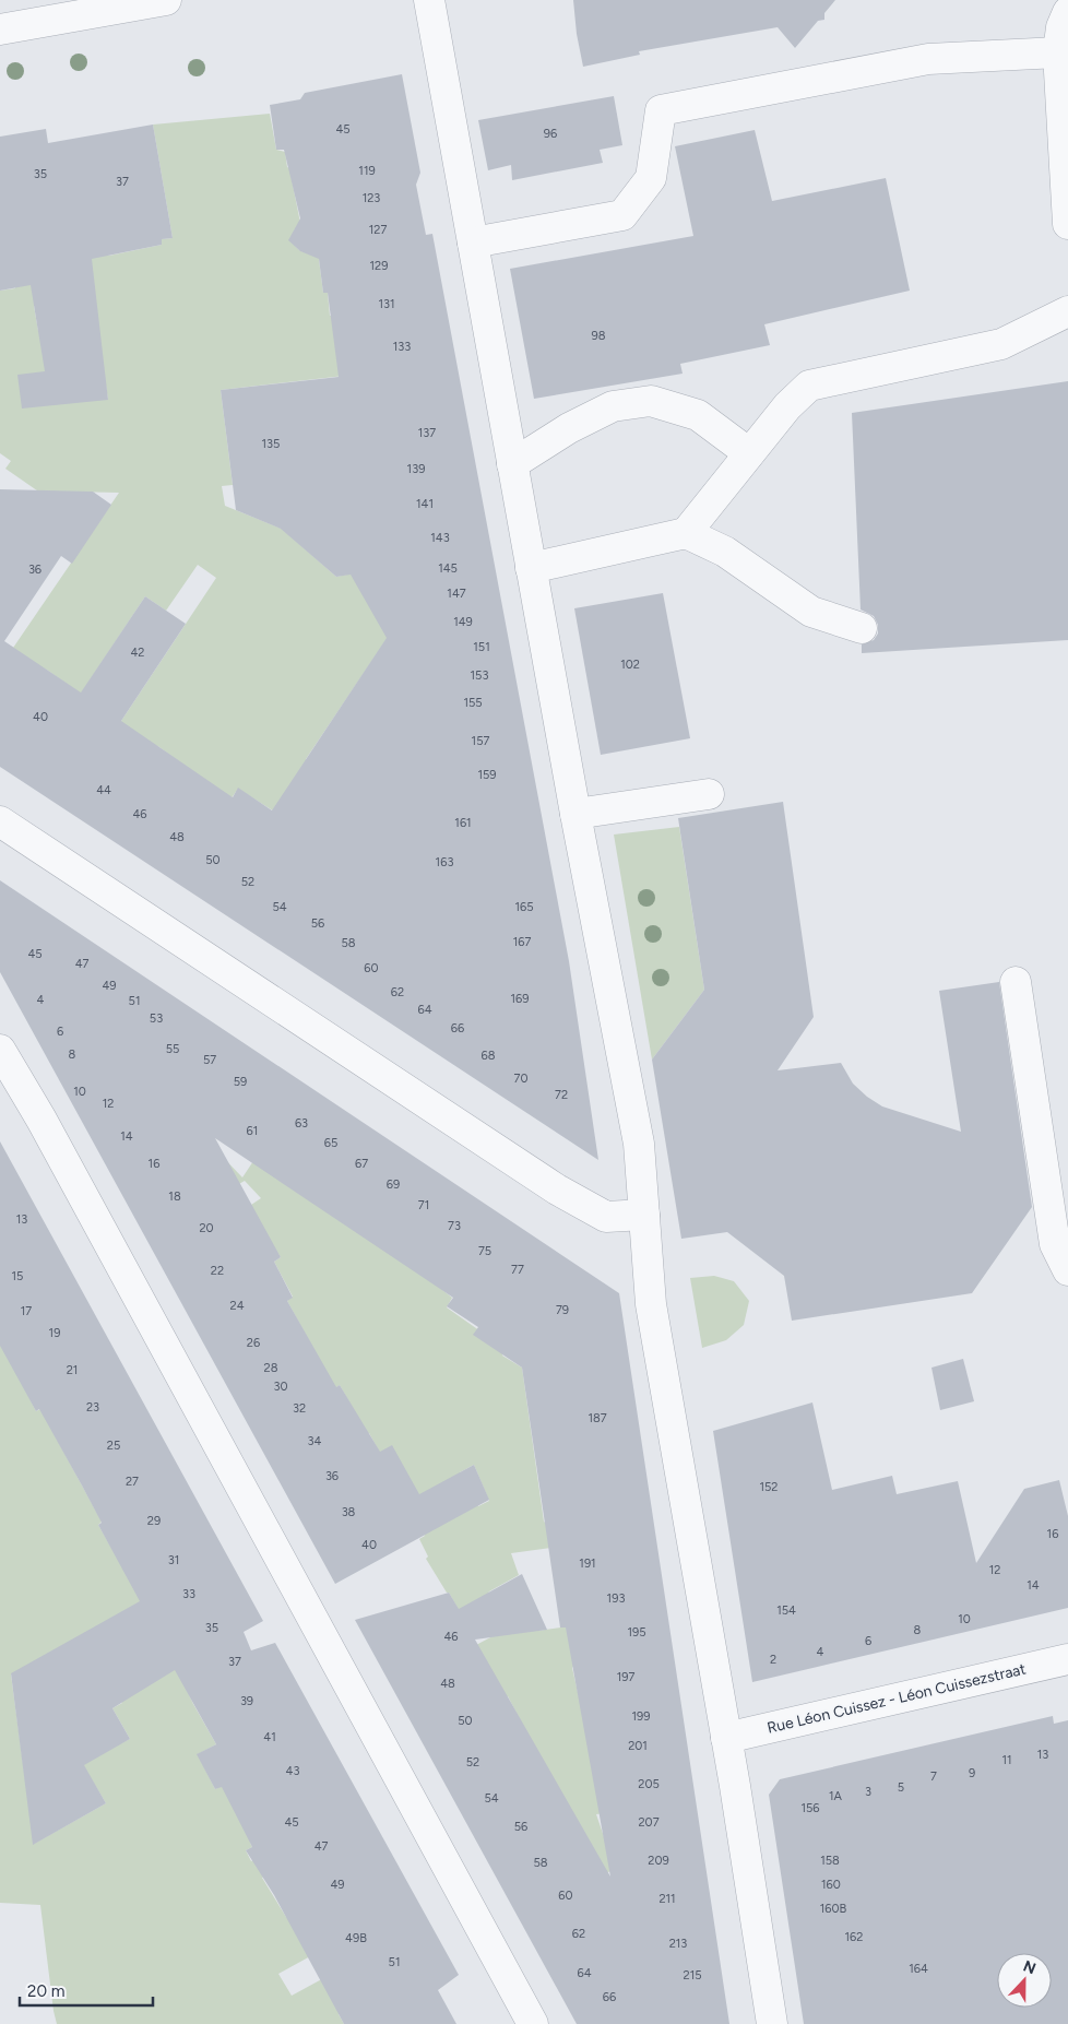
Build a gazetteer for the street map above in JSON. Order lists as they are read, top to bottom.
{
  "streets": {
    "street": ["Rue Léon Cuissez - Léon Cuissezstraat"]
  },
  "house_numbers": [
    "45",
    "96",
    "119",
    "35",
    "37",
    "123",
    "127",
    "129",
    "131",
    "98",
    "133",
    "137",
    "135",
    "139",
    "141",
    "143",
    "145",
    "36",
    "147",
    "149",
    "151",
    "42",
    "102",
    "153",
    "155",
    "40",
    "157",
    "159",
    "44",
    "46",
    "161",
    "48",
    "50",
    "163",
    "52",
    "54",
    "165",
    "56",
    "167",
    "58",
    "45",
    "47",
    "60",
    "49",
    "62",
    "169",
    "4",
    "51",
    "64",
    "53",
    "66",
    "6",
    "55",
    "8",
    "68",
    "57",
    "70",
    "59",
    "10",
    "72",
    "12",
    "63",
    "61",
    "14",
    "65",
    "16",
    "67",
    "69",
    "18",
    "71",
    "13",
    "73",
    "20",
    "75",
    "77",
    "22",
    "15",
    "24",
    "79",
    "17",
    "19",
    "26",
    "28",
    "21",
    "30",
    "23",
    "32",
    "187",
    "34",
    "25",
    "36",
    "27",
    "152",
    "38",
    "29",
    "16",
    "40",
    "31",
    "191",
    "12",
    "14",
    "33",
    "193",
    "154",
    "10",
    "35",
    "8",
    "195",
    "46",
    "6",
    "4",
    "2",
    "37",
    "197",
    "48",
    "39",
    "199",
    "50",
    "41",
    "201",
    "13",
    "11",
    "52",
    "43",
    "9",
    "7",
    "205",
    "5",
    "3",
    "1A",
    "54",
    "156",
    "45",
    "207",
    "56",
    "47",
    "209",
    "158",
    "58",
    "49",
    "160",
    "60",
    "211",
    "160B",
    "62",
    "162",
    "49B",
    "213",
    "51",
    "164",
    "64",
    "215",
    "66"
  ],
  "scale_bar": "20 m",
  "north": "top"
}
